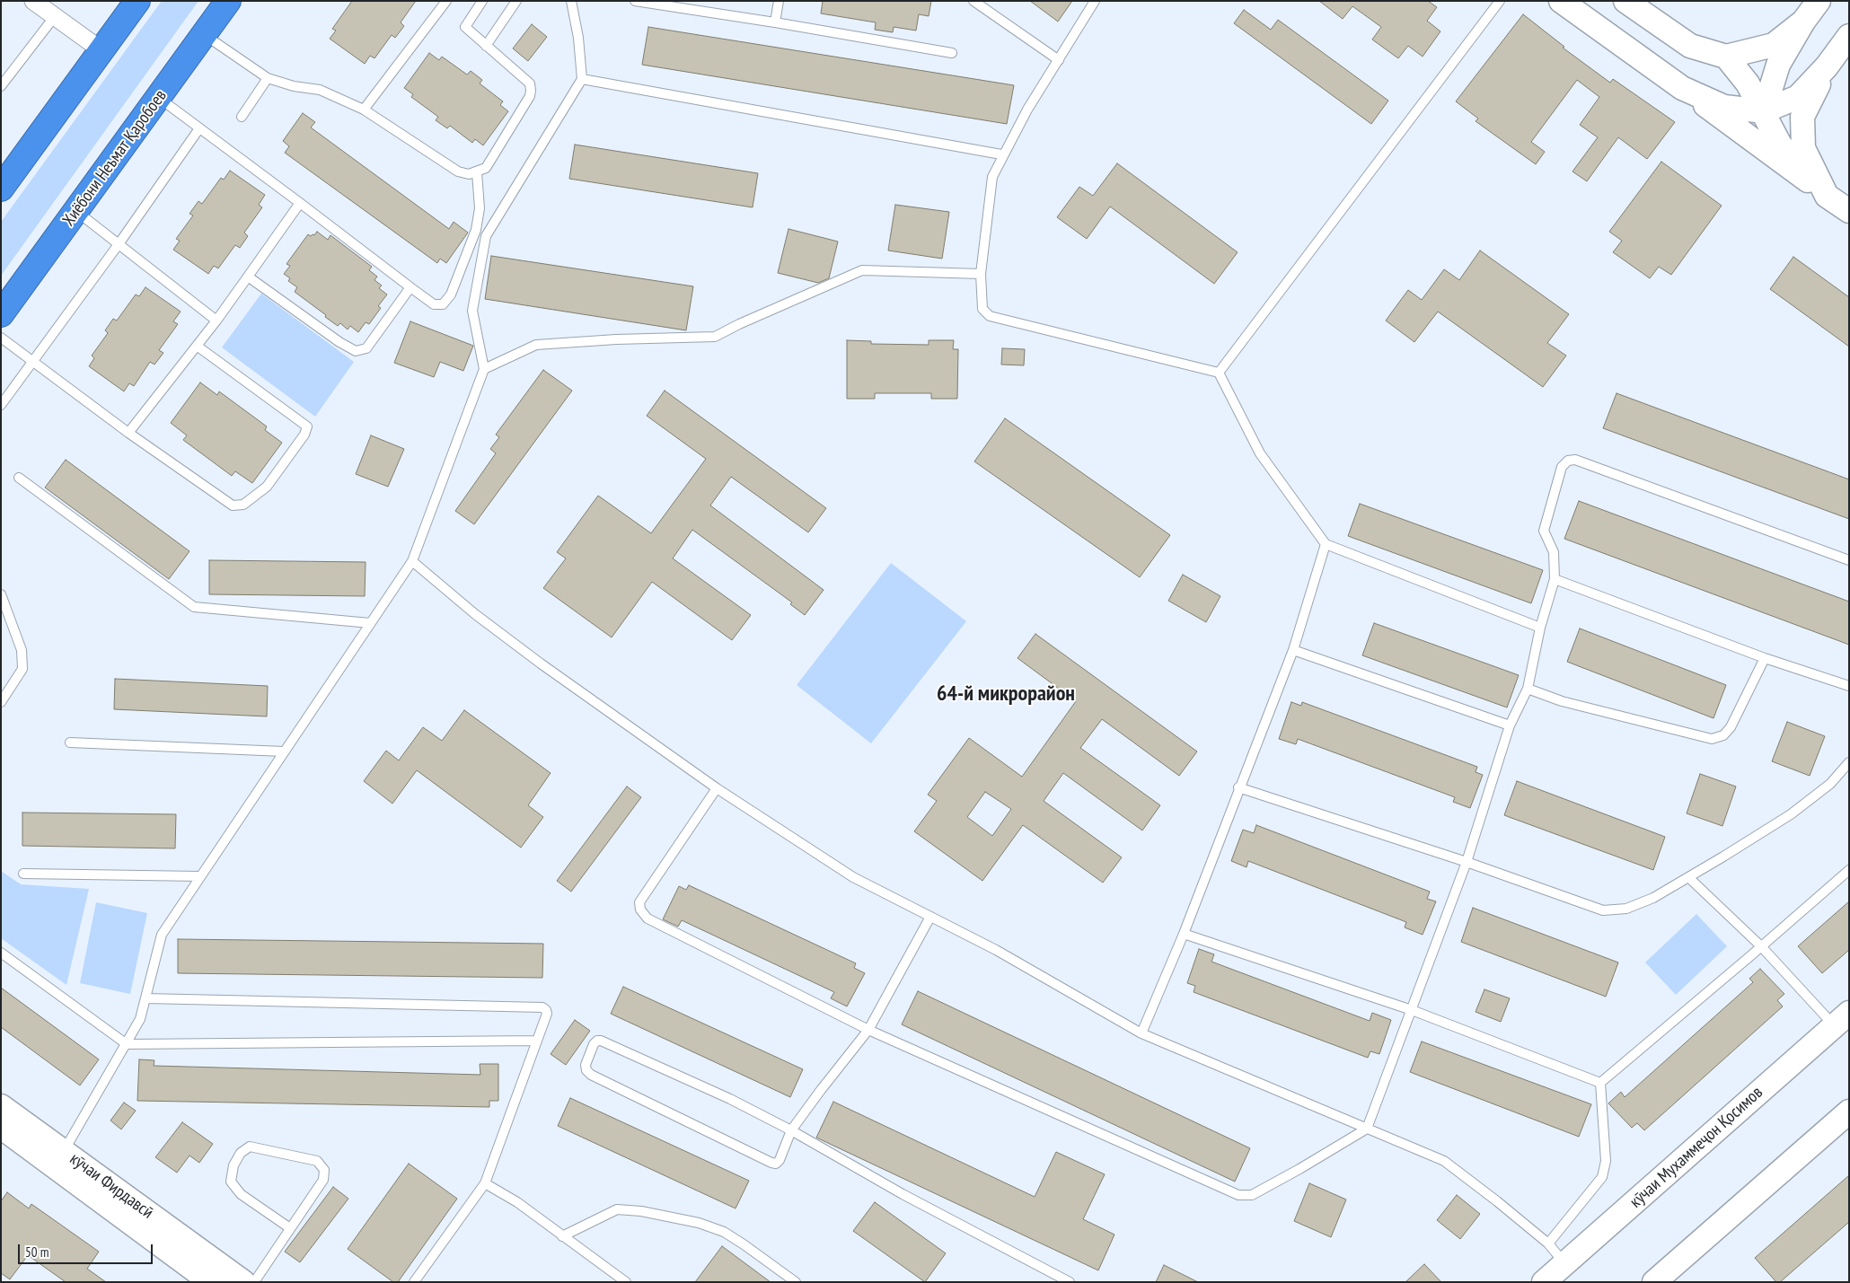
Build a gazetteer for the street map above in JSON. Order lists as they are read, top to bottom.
{
  "streets": {
    "highway": ["Хиёбони Неъмат Қаробоев"],
    "street": ["кӯчаи Мухаммеҷон Қосимов", "кӯчаи Фирдавсӣ"]
  },
  "districts": ["64-й микрорайон"],
  "scale_bar": "50 m"
}
